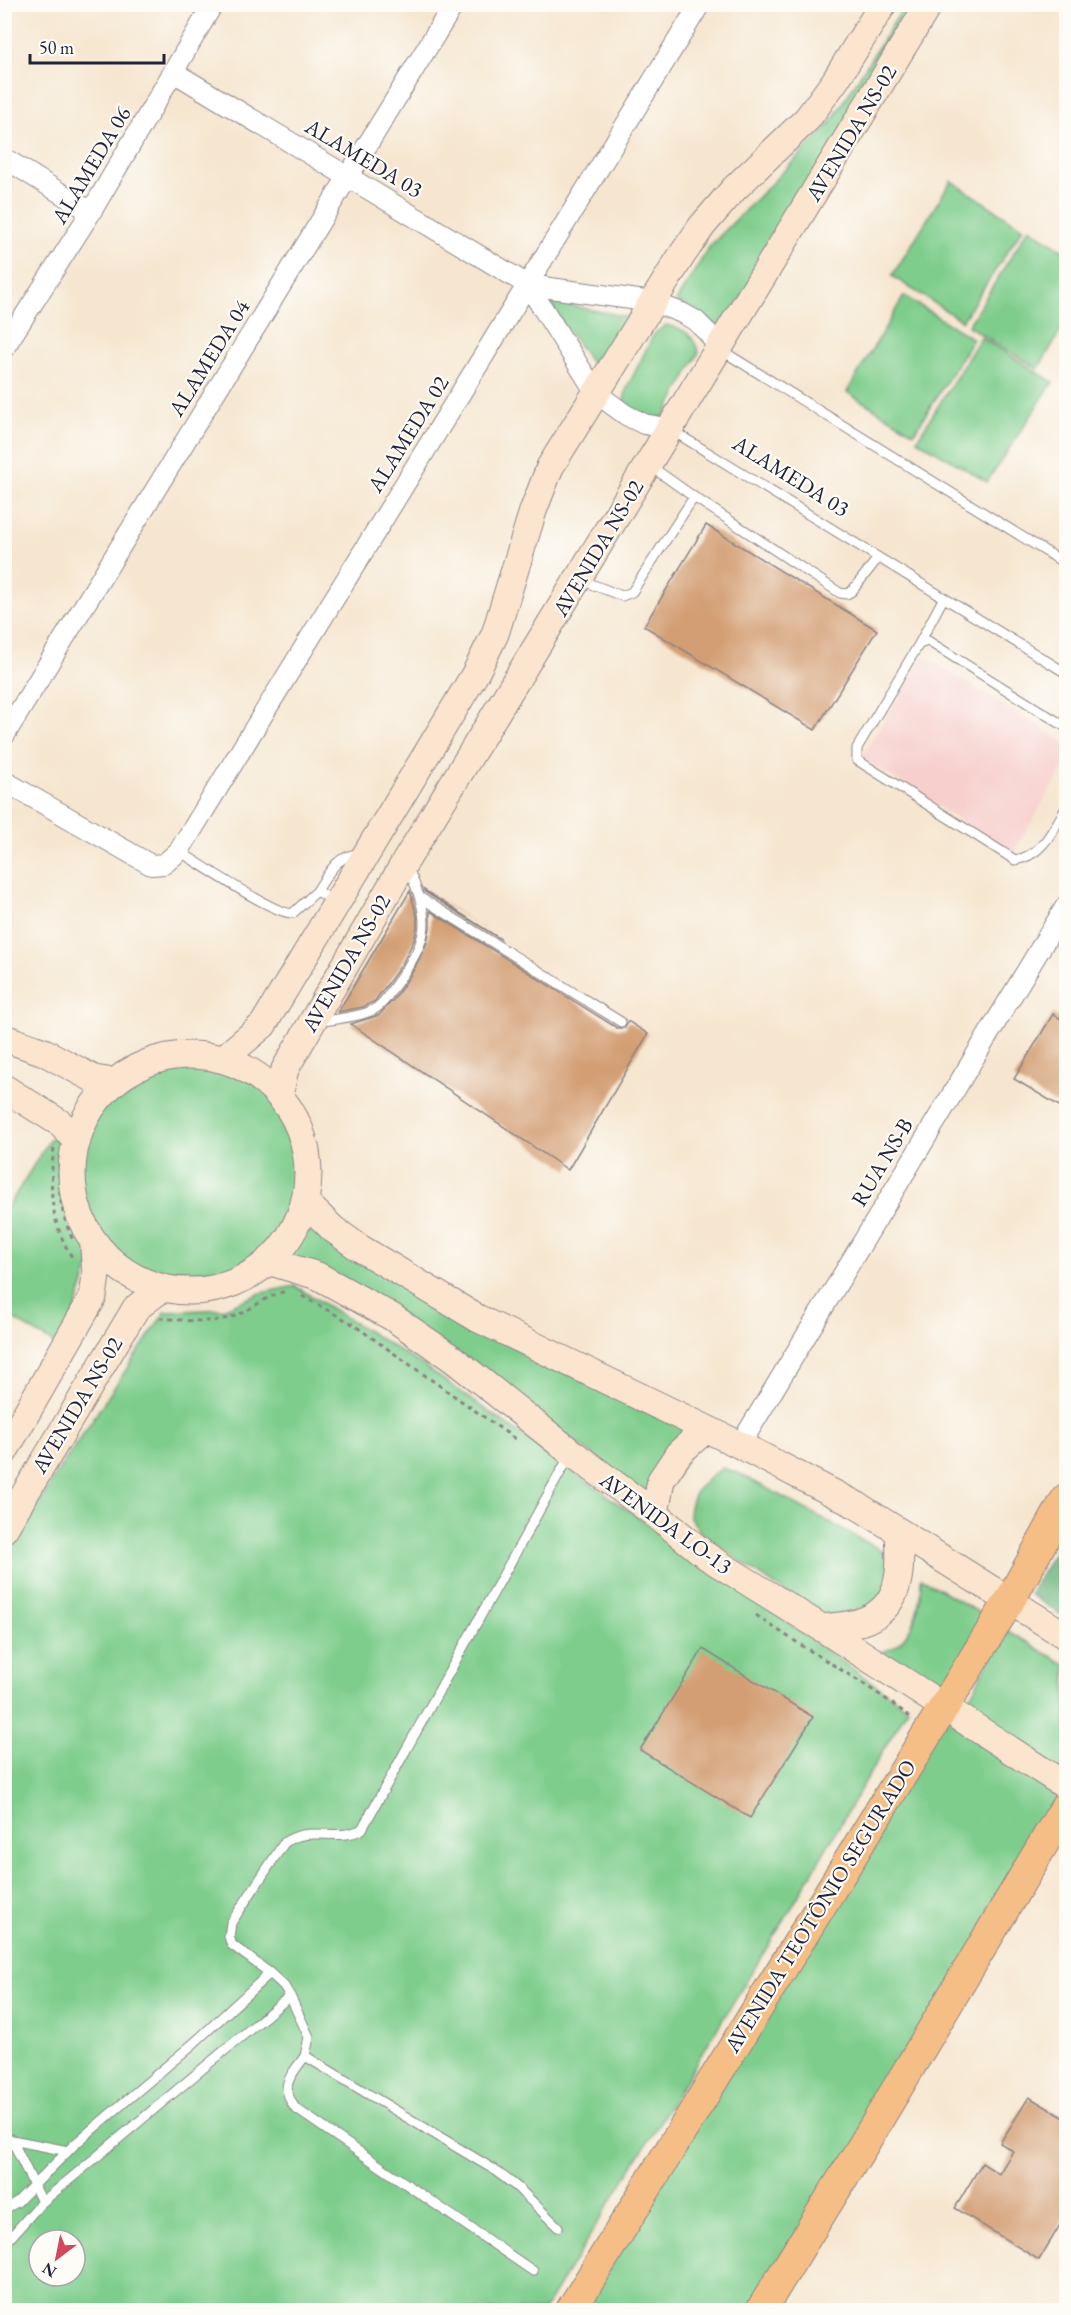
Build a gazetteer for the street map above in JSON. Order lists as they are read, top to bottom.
{
  "streets": {
    "main road": ["AVENIDA TEOTÔNIO SEGURADO"],
    "street": [
      "AVENIDA NS-02",
      "ALAMEDA 03",
      "ALAMEDA 06",
      "ALAMEDA 04",
      "ALAMEDA 02",
      "RUA NS-B",
      "AVENIDA LO-13"
    ]
  },
  "crossings": [
    ["AVENIDA NS-02", "ALAMEDA 03"],
    ["ALAMEDA 03", "ALAMEDA 06"],
    ["ALAMEDA 03", "ALAMEDA 04"],
    ["ALAMEDA 03", "ALAMEDA 02"],
    ["AVENIDA LO-13", "AVENIDA TEOTÔNIO SEGURADO"]
  ],
  "scale_bar": "50 m",
  "north": "bottom left"
}
